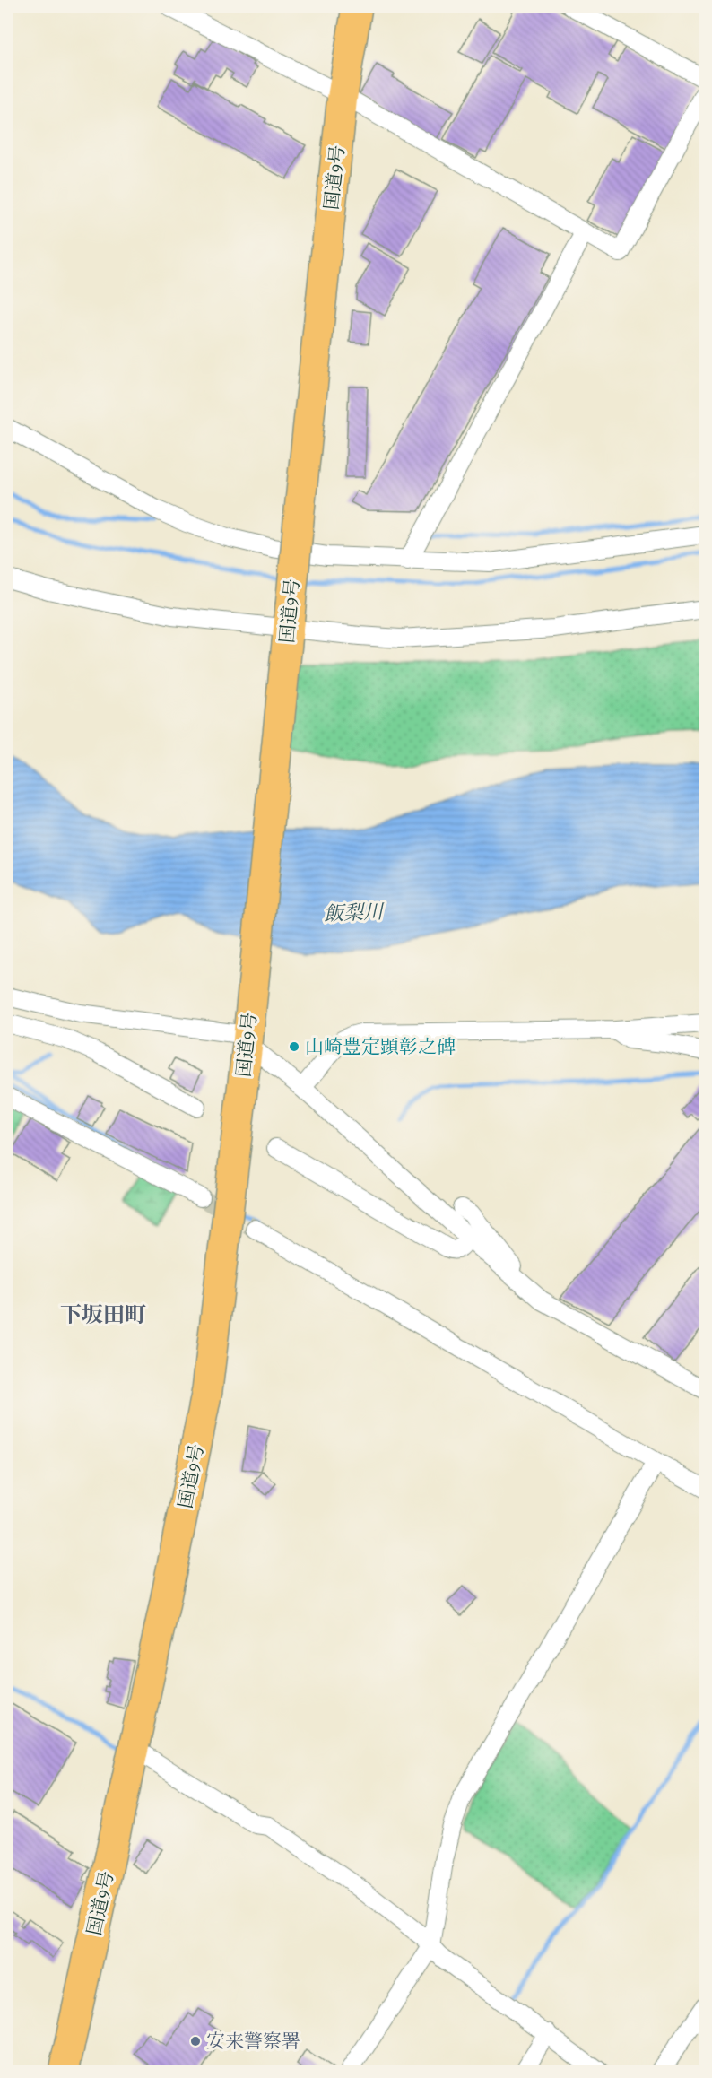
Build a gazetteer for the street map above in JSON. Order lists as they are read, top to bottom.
{
  "streets": {
    "highway": ["国道9号"]
  },
  "districts": ["下坂田町"],
  "water": ["飯梨川"],
  "places": ["山崎豊定顕彰之碑", "安来警察署"]
}
